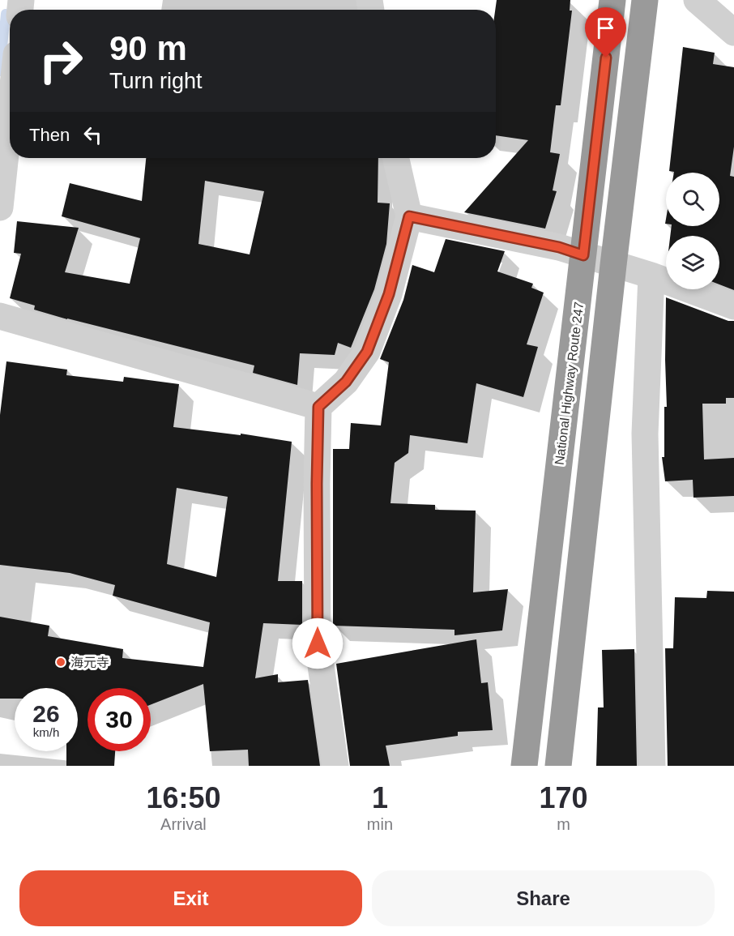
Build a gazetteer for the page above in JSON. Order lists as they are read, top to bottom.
{
  "streets": {
    "highway": ["National Highway Route 247"]
  },
  "places": ["海元寺"],
  "page": {
    "turn": ["90 m", "Turn right"],
    "then": "Then",
    "speed": "26 km/h",
    "limit": "30",
    "eta": [
      "16:50",
      "Arrival",
      "1",
      "min",
      "170",
      "m"
    ],
    "buttons": ["Exit", "Share"]
  }
}
